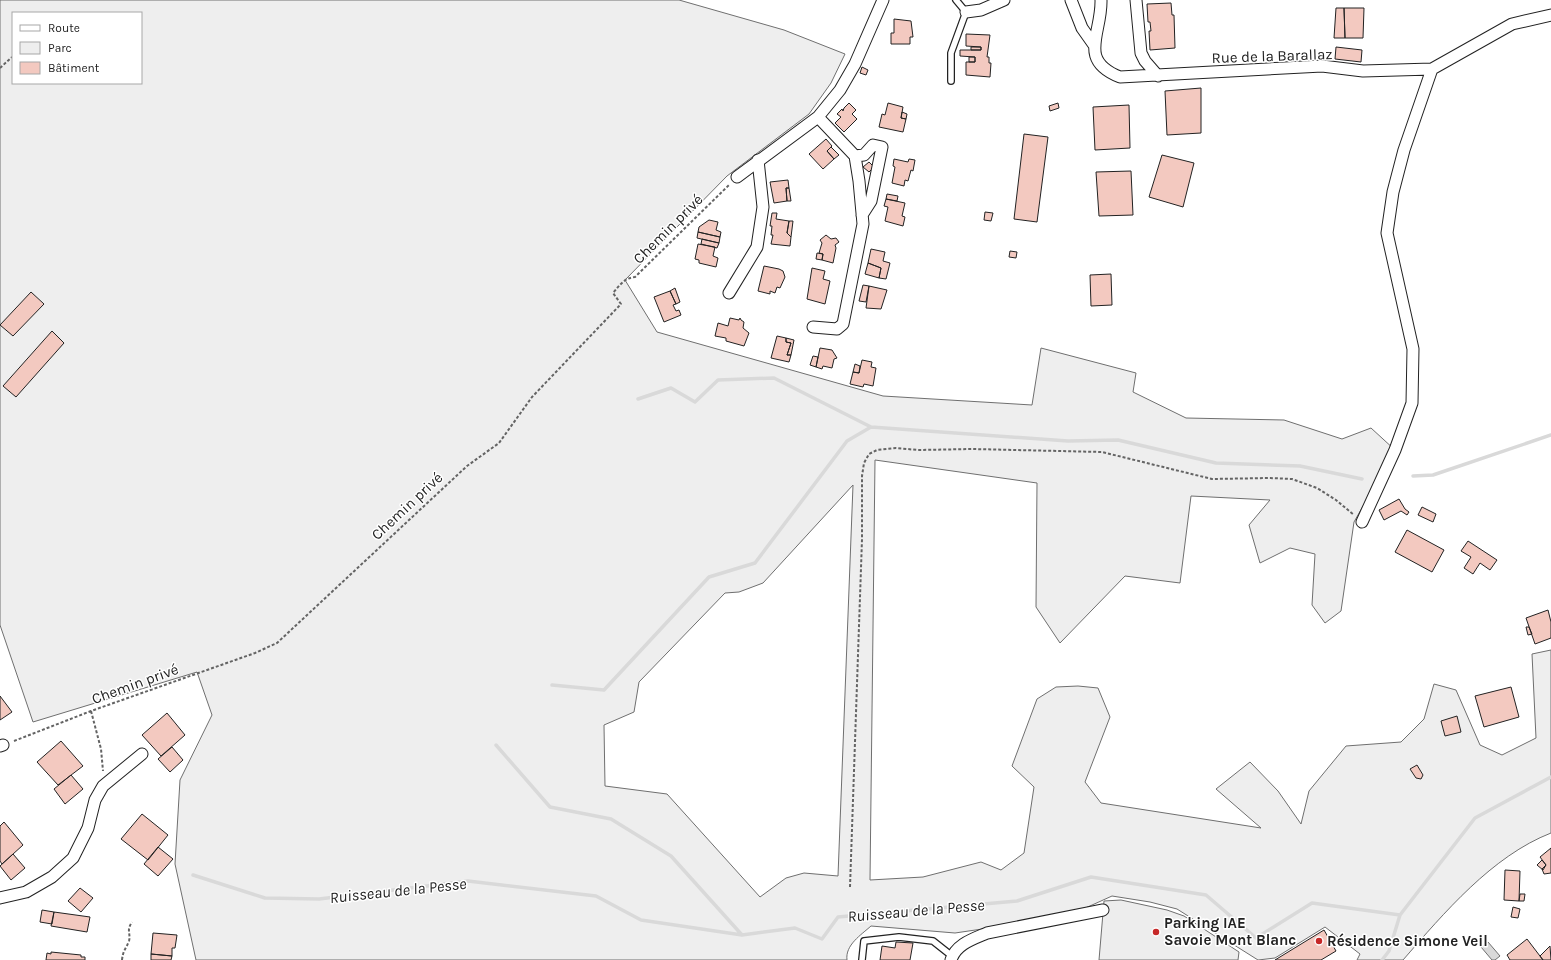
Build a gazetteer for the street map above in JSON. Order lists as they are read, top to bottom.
{
  "streets": {
    "street": ["Rue de la Barallaz"],
    "path": ["Chemin privé"]
  },
  "water": ["Ruisseau de la Pesse"],
  "places": ["Parking IAE Savoie Mont Blanc", "Résidence Simone Veil"],
  "legend": ["Route", "Parc", "Bâtiment"]
}
